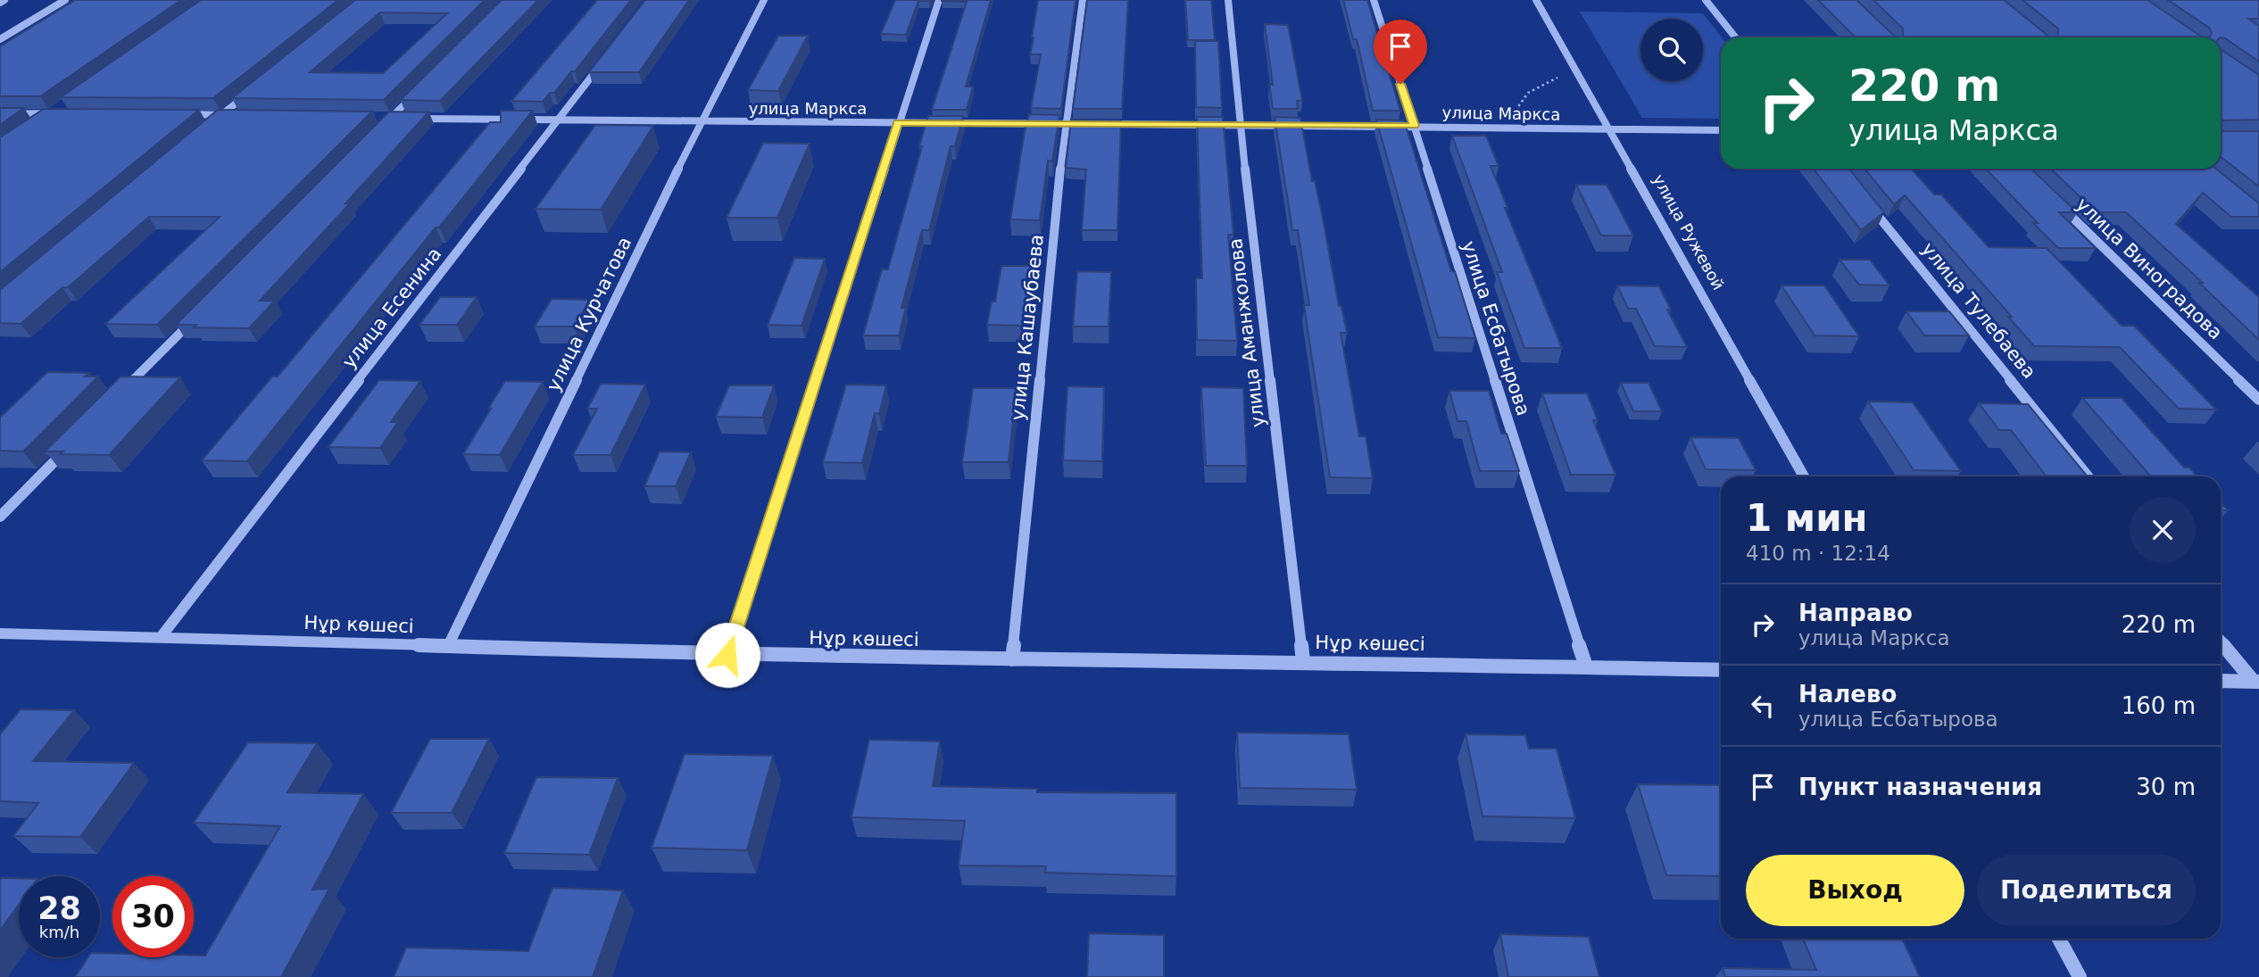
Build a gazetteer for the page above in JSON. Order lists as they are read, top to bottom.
{
  "streets": {
    "street": [
      "улица Маркса",
      "улица Ружевой",
      "улица Виноградова",
      "улица Есенина",
      "улица Тулебаева",
      "улица Курчатова",
      "улица Кашаубаева",
      "улица Есбатырова",
      "улица Аманжолова",
      "Нұр көшесі"
    ]
  },
  "crossings": [
    ["улица Маркса", "улица Ружевой"],
    ["улица Маркса", "улица Есенина"],
    ["улица Маркса", "улица Курчатова"],
    ["улица Маркса", "улица Кашаубаева"],
    ["улица Маркса", "улица Есбатырова"],
    ["улица Маркса", "улица Аманжолова"],
    ["улица Есенина", "Нұр көшесі"],
    ["улица Курчатова", "Нұр көшесі"],
    ["улица Кашаубаева", "Нұр көшесі"],
    ["улица Есбатырова", "Нұр көшесі"],
    ["улица Аманжолова", "Нұр көшесі"]
  ],
  "page": {
    "turn": ["220 m", "улица Маркса"],
    "heading": ["1 мин", "410 m · 12:14"],
    "list": [
      {
        "name": "Направо",
        "note": "улица Маркса",
        "value": "220 m"
      },
      {
        "name": "Налево",
        "note": "улица Есбатырова",
        "value": "160 m"
      },
      {
        "name": "Пункт назначения",
        "value": "30 m"
      }
    ],
    "buttons": ["Выход", "Поделиться"],
    "speed": "28 km/h",
    "limit": "30"
  }
}
